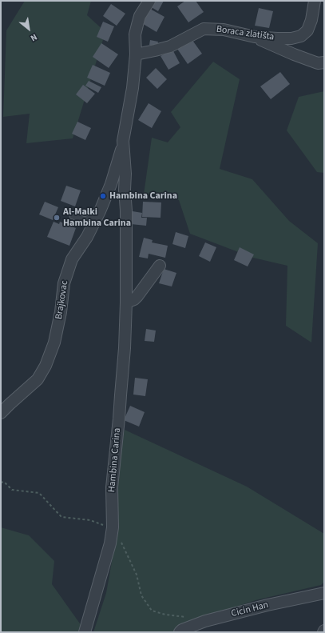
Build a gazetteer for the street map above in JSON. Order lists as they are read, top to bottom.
{
  "streets": {
    "street": [
      "Boraca zlatišta",
      "Brajkovac",
      "Hambina Carina",
      "Cicin Han"
    ]
  },
  "crossings": [
    ["Boraca zlatišta", "Hambina Carina"],
    ["Brajkovac", "Hambina Carina"]
  ],
  "places": ["Hambina Carina", "Al-Malki Hambina Carina"],
  "north": "bottom right"
}
